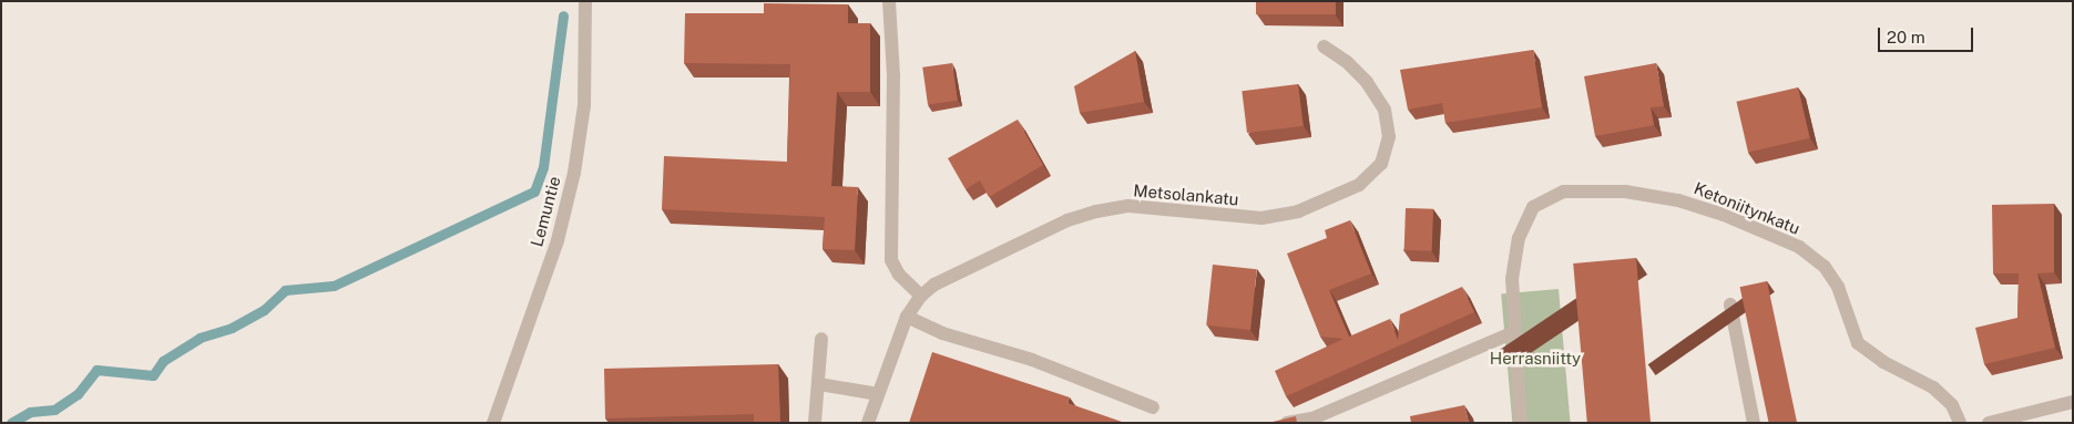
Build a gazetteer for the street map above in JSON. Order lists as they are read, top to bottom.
{
  "streets": {
    "street": ["Metsolankatu", "Ketoniitynkatu", "Lemuntie"]
  },
  "parks": ["Herrasniitty"],
  "scale_bar": "20 m"
}
